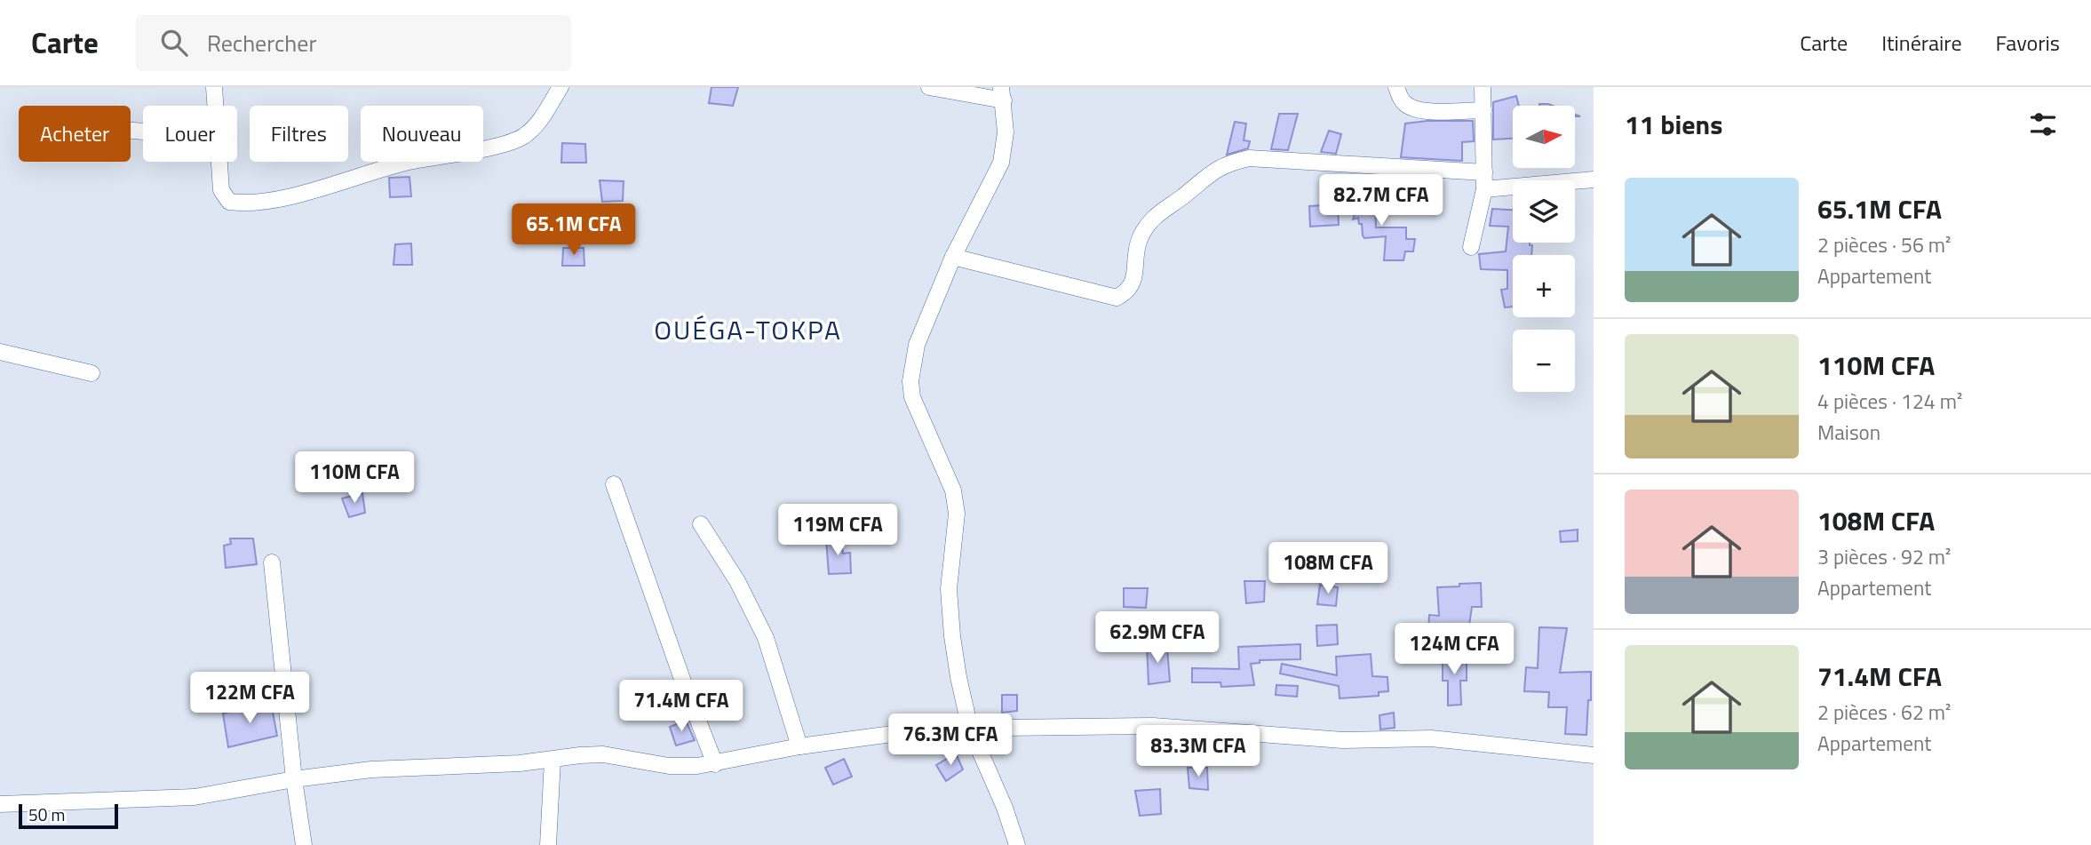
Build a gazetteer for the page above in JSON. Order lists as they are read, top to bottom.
{
  "districts": ["OUÉGA-TOKPA"],
  "scale_bar": "50 m",
  "north": "right",
  "page": {
    "header": "Carte",
    "search": "Rechercher",
    "nav": ["Carte", "Itinéraire", "Favoris"],
    "heading": "11 biens",
    "map_buttons": ["+", "−"],
    "chip": [
      "Acheter",
      "Louer",
      "Filtres",
      "Nouveau"
    ],
    "list": [
      {
        "name": "65.1M CFA",
        "note": "2 pièces · 56 m² · Appartement"
      },
      {
        "name": "110M CFA",
        "note": "4 pièces · 124 m² · Maison"
      },
      {
        "name": "108M CFA",
        "note": "3 pièces · 92 m² · Appartement"
      },
      {
        "name": "71.4M CFA",
        "note": "2 pièces · 62 m² · Appartement"
      }
    ],
    "price": [
      "82.7M CFA",
      "65.1M CFA",
      "110M CFA",
      "119M CFA",
      "108M CFA",
      "62.9M CFA",
      "124M CFA",
      "122M CFA",
      "71.4M CFA",
      "76.3M CFA",
      "83.3M CFA"
    ],
    "scale": "50 m"
  }
}
